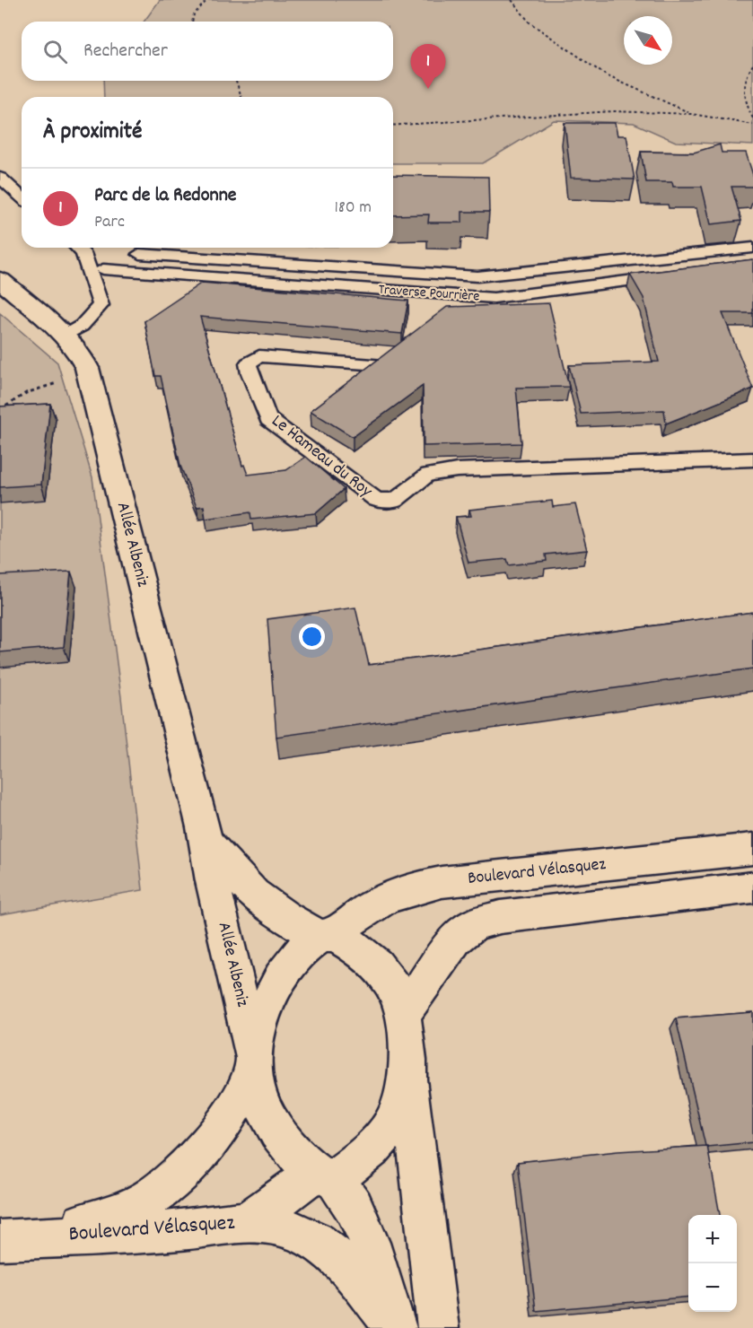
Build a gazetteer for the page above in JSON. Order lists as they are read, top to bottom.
{
  "streets": {
    "street": ["Allée Albeniz", "Boulevard Vélasquez"],
    "lane": ["Traverse Pourrière", "Le Hameau du Roy"]
  },
  "crossings": [
    ["Allée Albeniz", "Boulevard Vélasquez"]
  ],
  "north": "bottom right",
  "page": {
    "search": "Rechercher",
    "pins": "1",
    "heading": "À proximité",
    "list": [
      {
        "mark": "1",
        "name": "Parc de la Redonne",
        "note": "Parc",
        "value": "180 m"
      }
    ],
    "map_buttons": ["+", "−"]
  }
}
